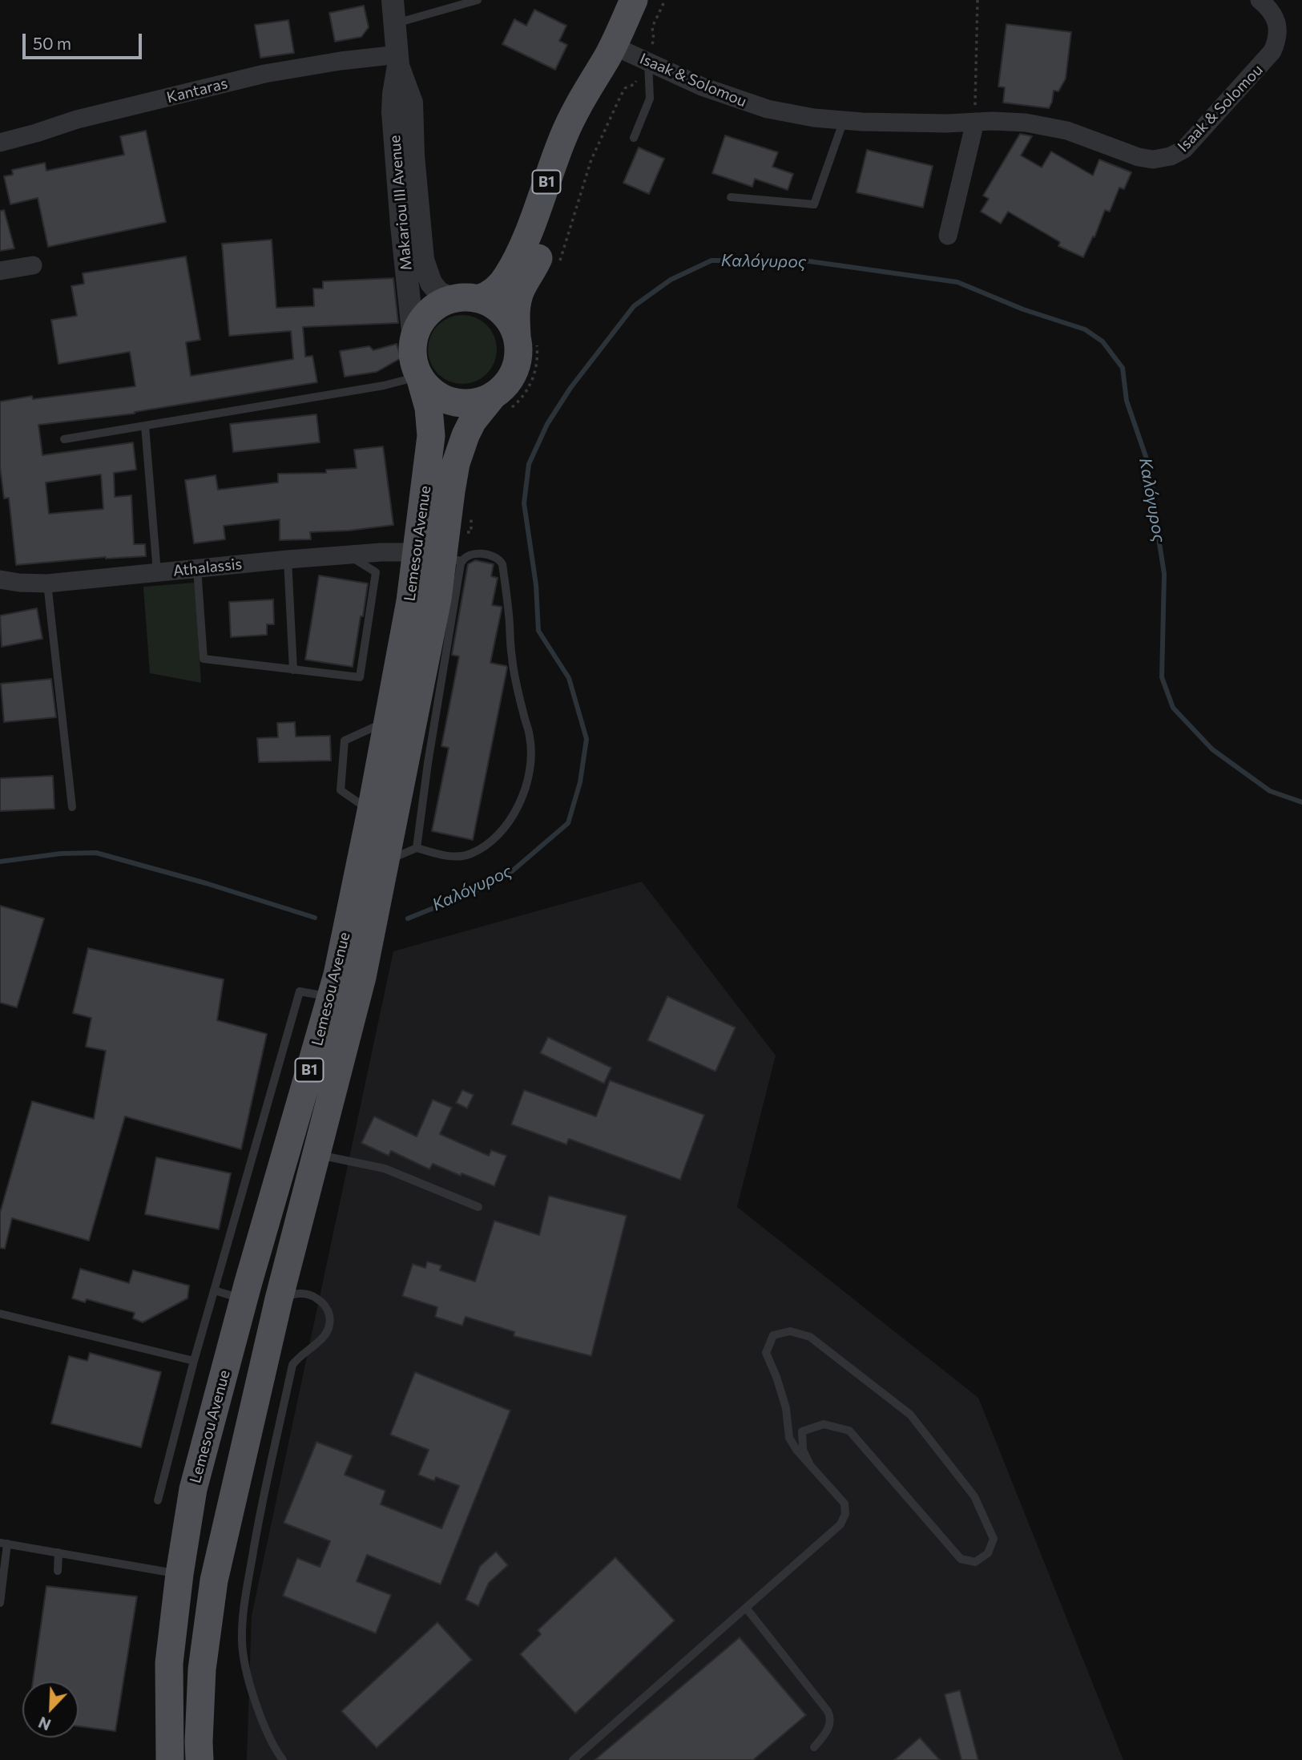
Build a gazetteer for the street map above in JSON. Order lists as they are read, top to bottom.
{
  "streets": {
    "main road": ["B1", "Lemesou Avenue"],
    "street": [
      "Isaak & Solomou",
      "Kantaras",
      "Makariou III Avenue",
      "Athalassis"
    ]
  },
  "crossings": [
    ["Isaak & Solomou", "B1"],
    ["Kantaras", "Makariou III Avenue"],
    ["B1", "Makariou III Avenue"],
    ["B1", "Lemesou Avenue"],
    ["Makariou III Avenue", "Lemesou Avenue"],
    ["Lemesou Avenue", "Athalassis"]
  ],
  "water": ["Καλόγυρος"],
  "scale_bar": "50 m",
  "north": "bottom left"
}
